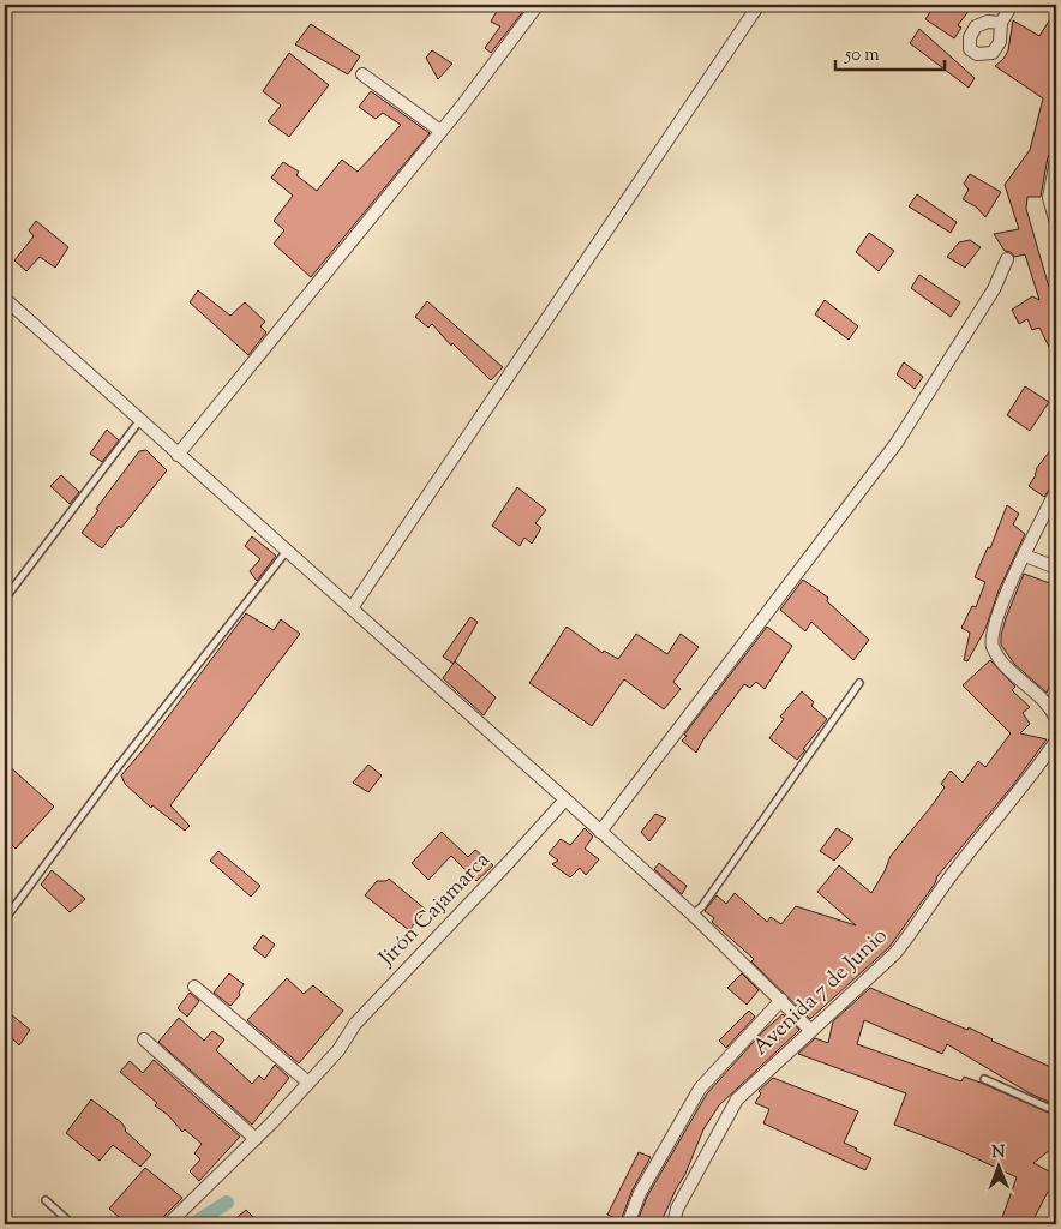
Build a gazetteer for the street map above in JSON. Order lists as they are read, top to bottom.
{
  "streets": {
    "street": ["Jirón Cajamarca", "Avenida 7 de Junio"]
  },
  "scale_bar": "50 m",
  "north": "top"
}
